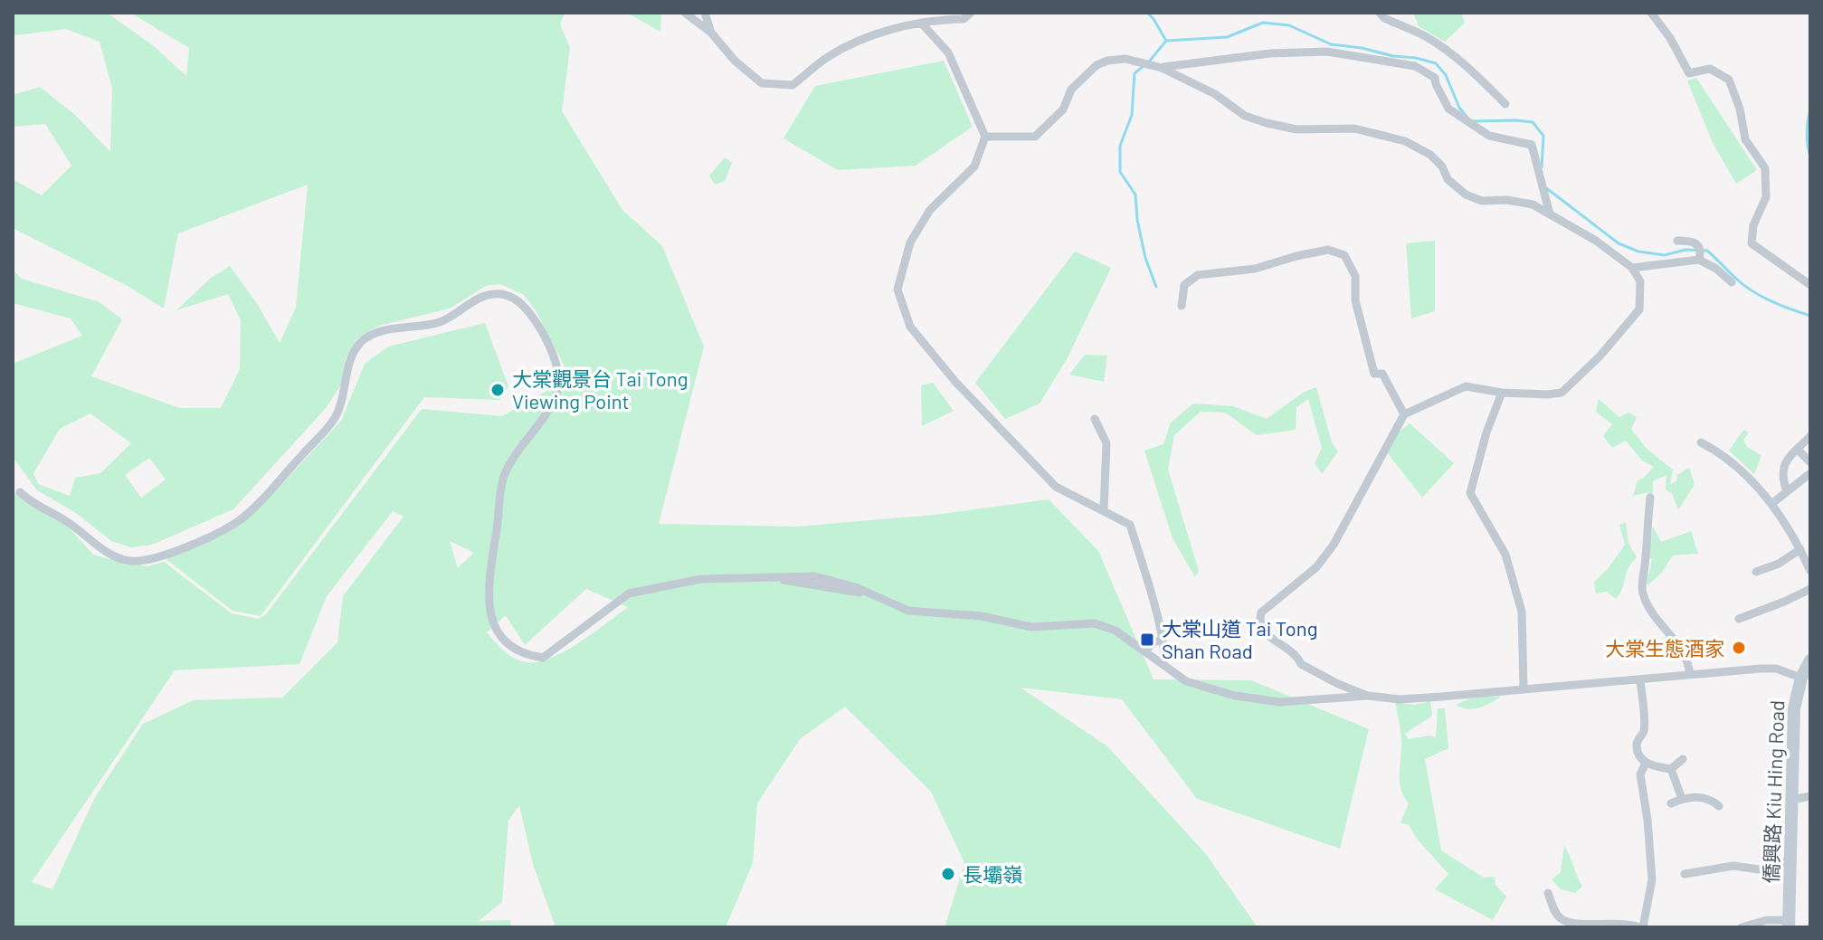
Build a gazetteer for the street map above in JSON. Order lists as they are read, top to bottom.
{
  "streets": {
    "street": ["僑興路 Kiu Hing Road"]
  },
  "places": {
    "other": ["大棠觀景台 Tai Tong Viewing Point", "大棠生態酒家", "長壩嶺"],
    "transit": ["大棠山道 Tai Tong Shan Road"]
  }
}
